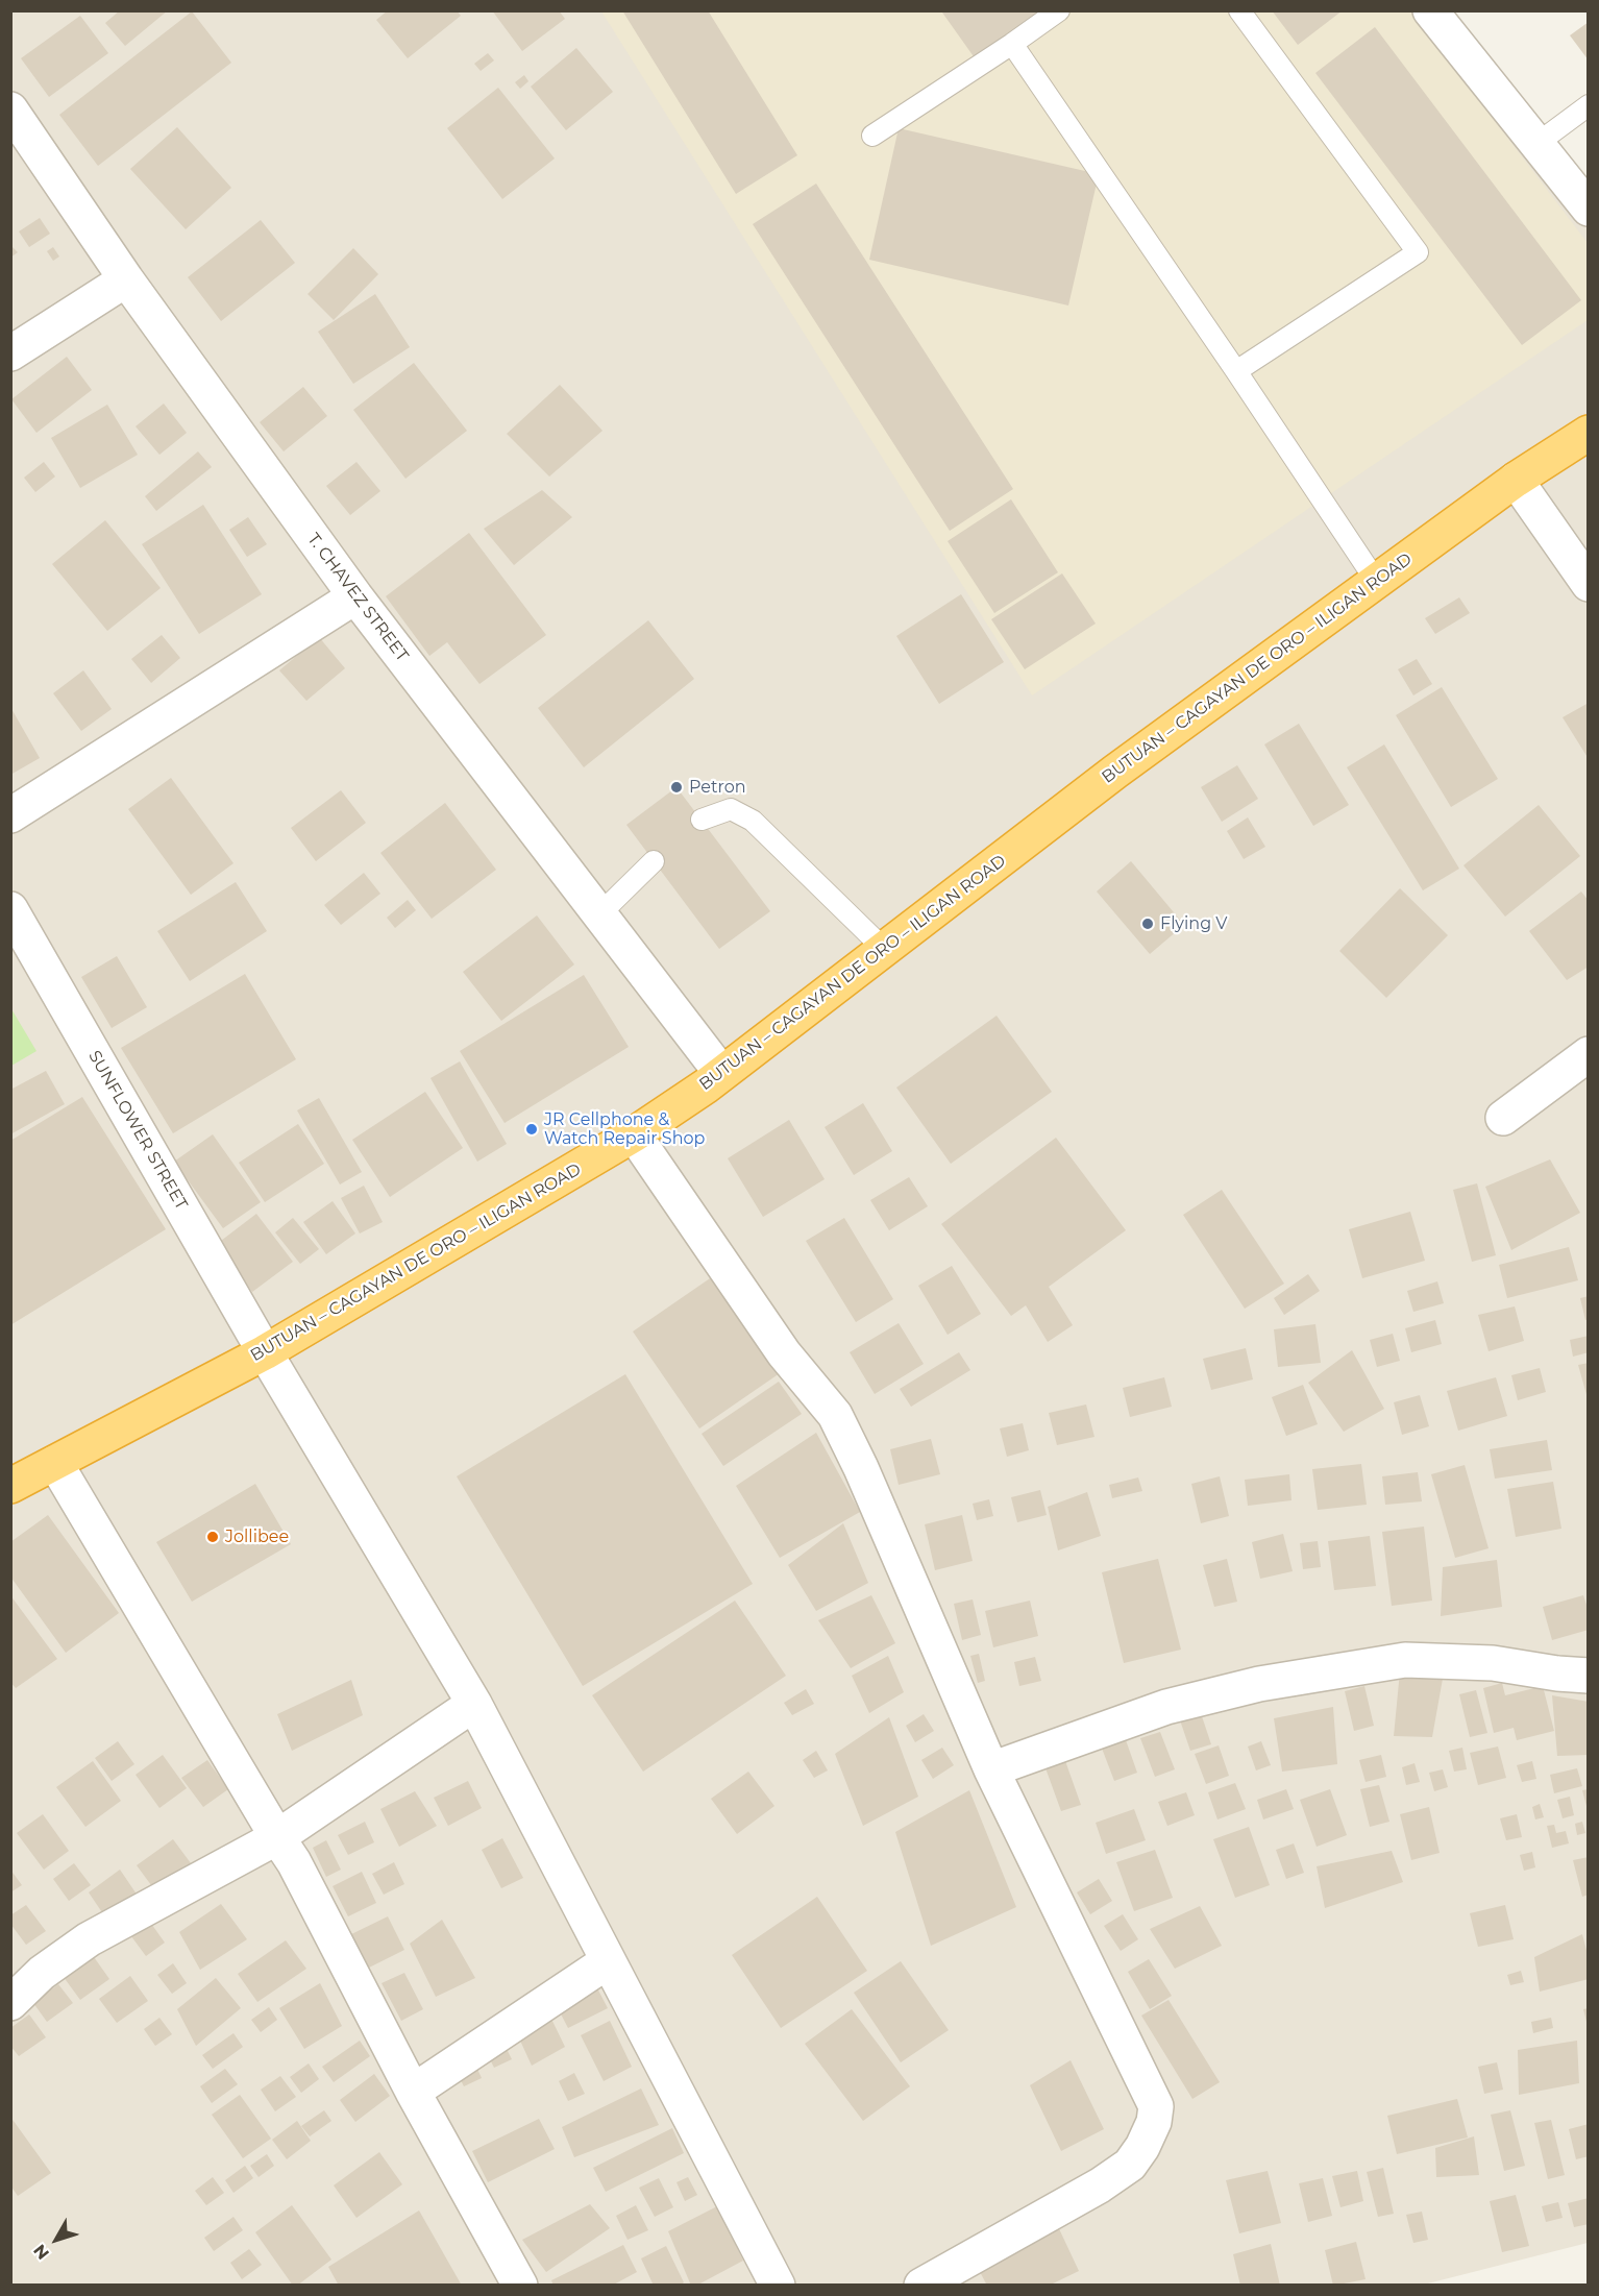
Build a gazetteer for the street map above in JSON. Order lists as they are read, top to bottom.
{
  "streets": {
    "highway": ["BUTUAN – CAGAYAN DE ORO – ILIGAN ROAD"],
    "street": ["T. CHAVEZ STREET", "SUNFLOWER STREET"]
  },
  "crossings": [
    ["T. CHAVEZ STREET", "BUTUAN – CAGAYAN DE ORO – ILIGAN ROAD"],
    ["BUTUAN – CAGAYAN DE ORO – ILIGAN ROAD", "SUNFLOWER STREET"]
  ],
  "places": [
    "Petron",
    "Flying V",
    "JR Cellphone & Watch Repair Shop",
    "Jollibee"
  ],
  "north": "bottom left"
}
